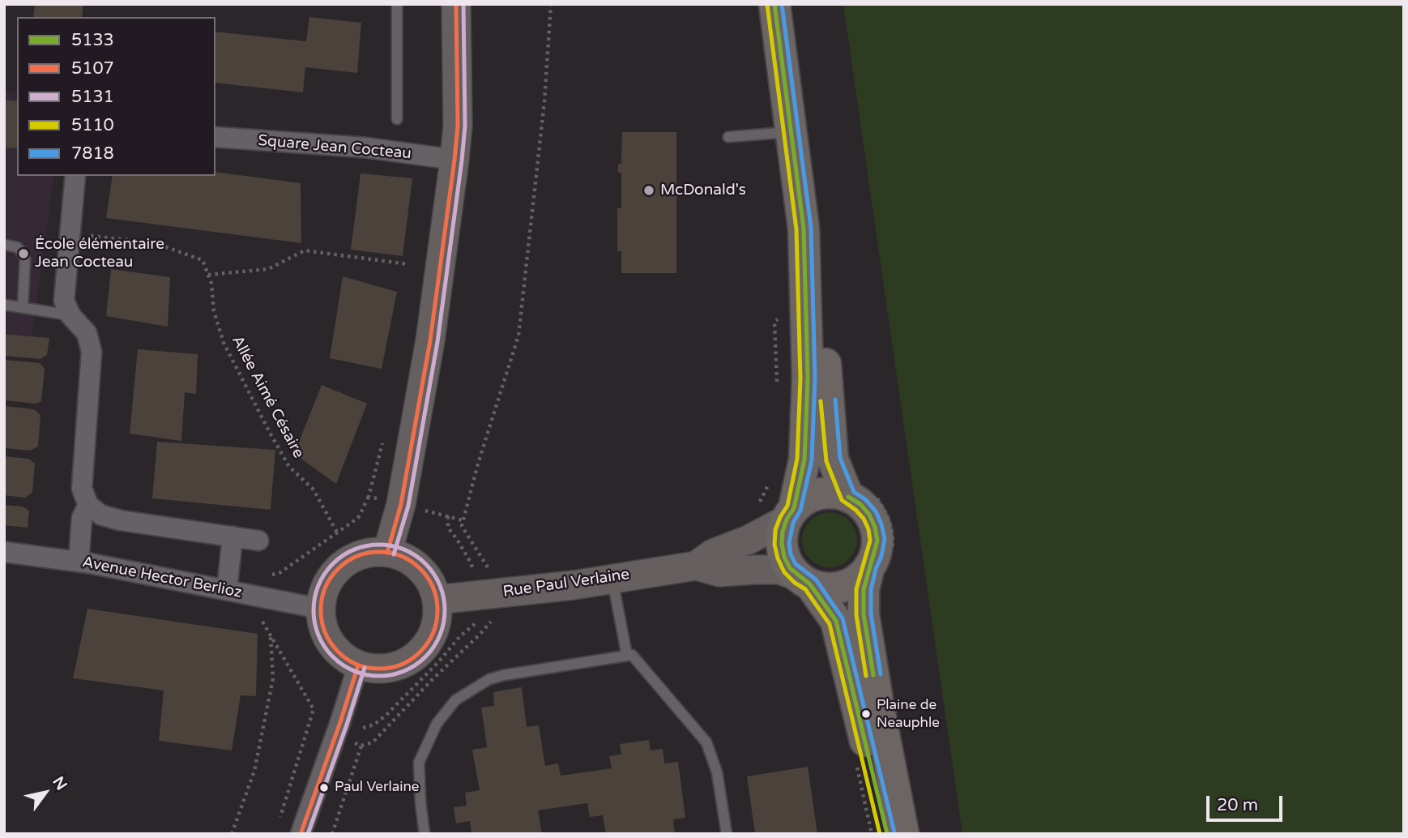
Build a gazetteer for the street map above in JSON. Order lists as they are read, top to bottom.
{
  "streets": {
    "street": ["Square Jean Cocteau", "Avenue Hector Berlioz", "Rue Paul Verlaine"],
    "path": ["Allée Aimé Césaire"]
  },
  "crossings": [
    ["Avenue Hector Berlioz", "Rue Paul Verlaine"]
  ],
  "places": [
    "McDonald's",
    "École élémentaire Jean Cocteau",
    "Plaine de Neauphle",
    "Paul Verlaine"
  ],
  "lines": [
    "transit line 5133",
    "transit line 5107",
    "transit line 5131",
    "transit line 7818",
    "transit line 5110"
  ],
  "legend": [
    "5133",
    "5107",
    "5131",
    "5110",
    "7818"
  ],
  "scale_bar": "20 m",
  "north": "top right"
}
